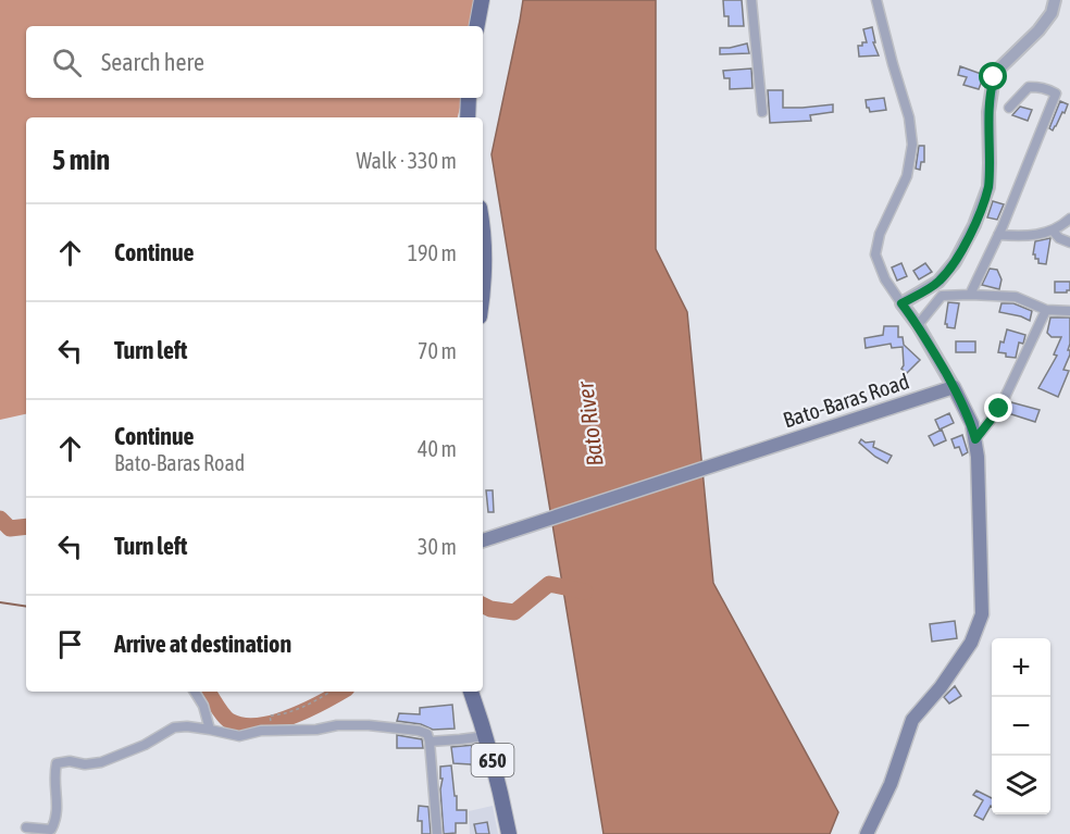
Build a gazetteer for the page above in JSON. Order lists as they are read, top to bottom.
{
  "streets": {
    "main road": ["Bato-Baras Road", "650"]
  },
  "water": ["Bato River"],
  "page": {
    "search": "Search here",
    "heading": ["5 min", "Walk · 330 m"],
    "list": [
      ["Continue", "190 m"],
      ["Turn left", "70 m"],
      ["Continue", "Bato-Baras Road", "40 m"],
      ["Turn left", "30 m"],
      "Arrive at destination"
    ],
    "map_buttons": ["+", "−"]
  }
}
